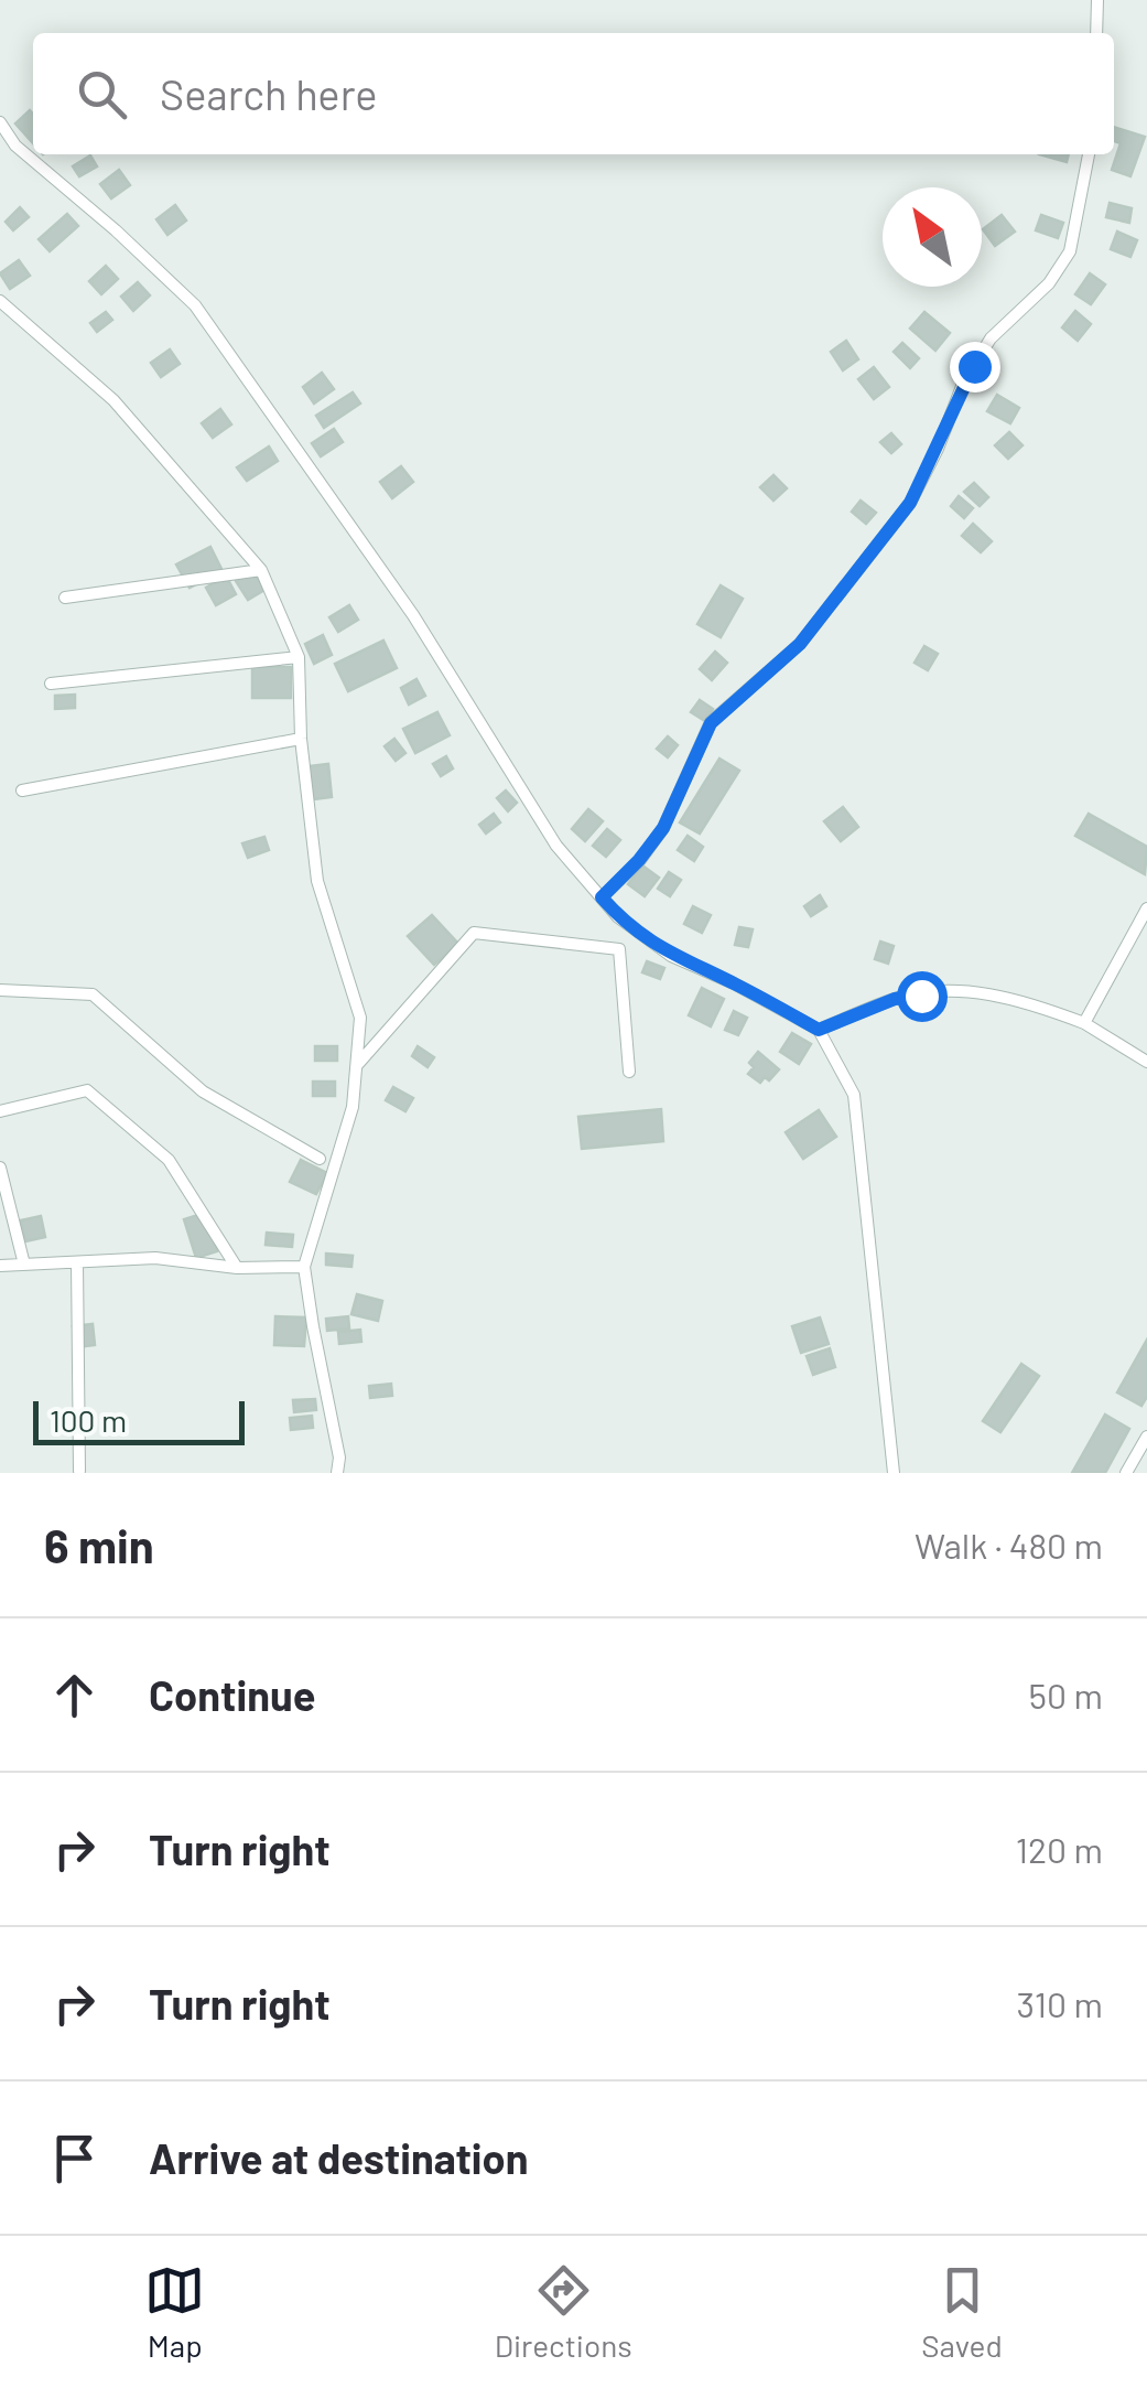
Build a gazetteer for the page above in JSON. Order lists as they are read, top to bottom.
{
  "scale_bar": "100 m",
  "north": "top left",
  "page": {
    "search": "Search here",
    "scale": "100 m",
    "heading": ["6 min", "Walk · 480 m"],
    "list": [
      ["Continue", "50 m"],
      ["Turn right", "120 m"],
      ["Turn right", "310 m"],
      "Arrive at destination"
    ],
    "nav": ["Map", "Directions", "Saved"]
  }
}
